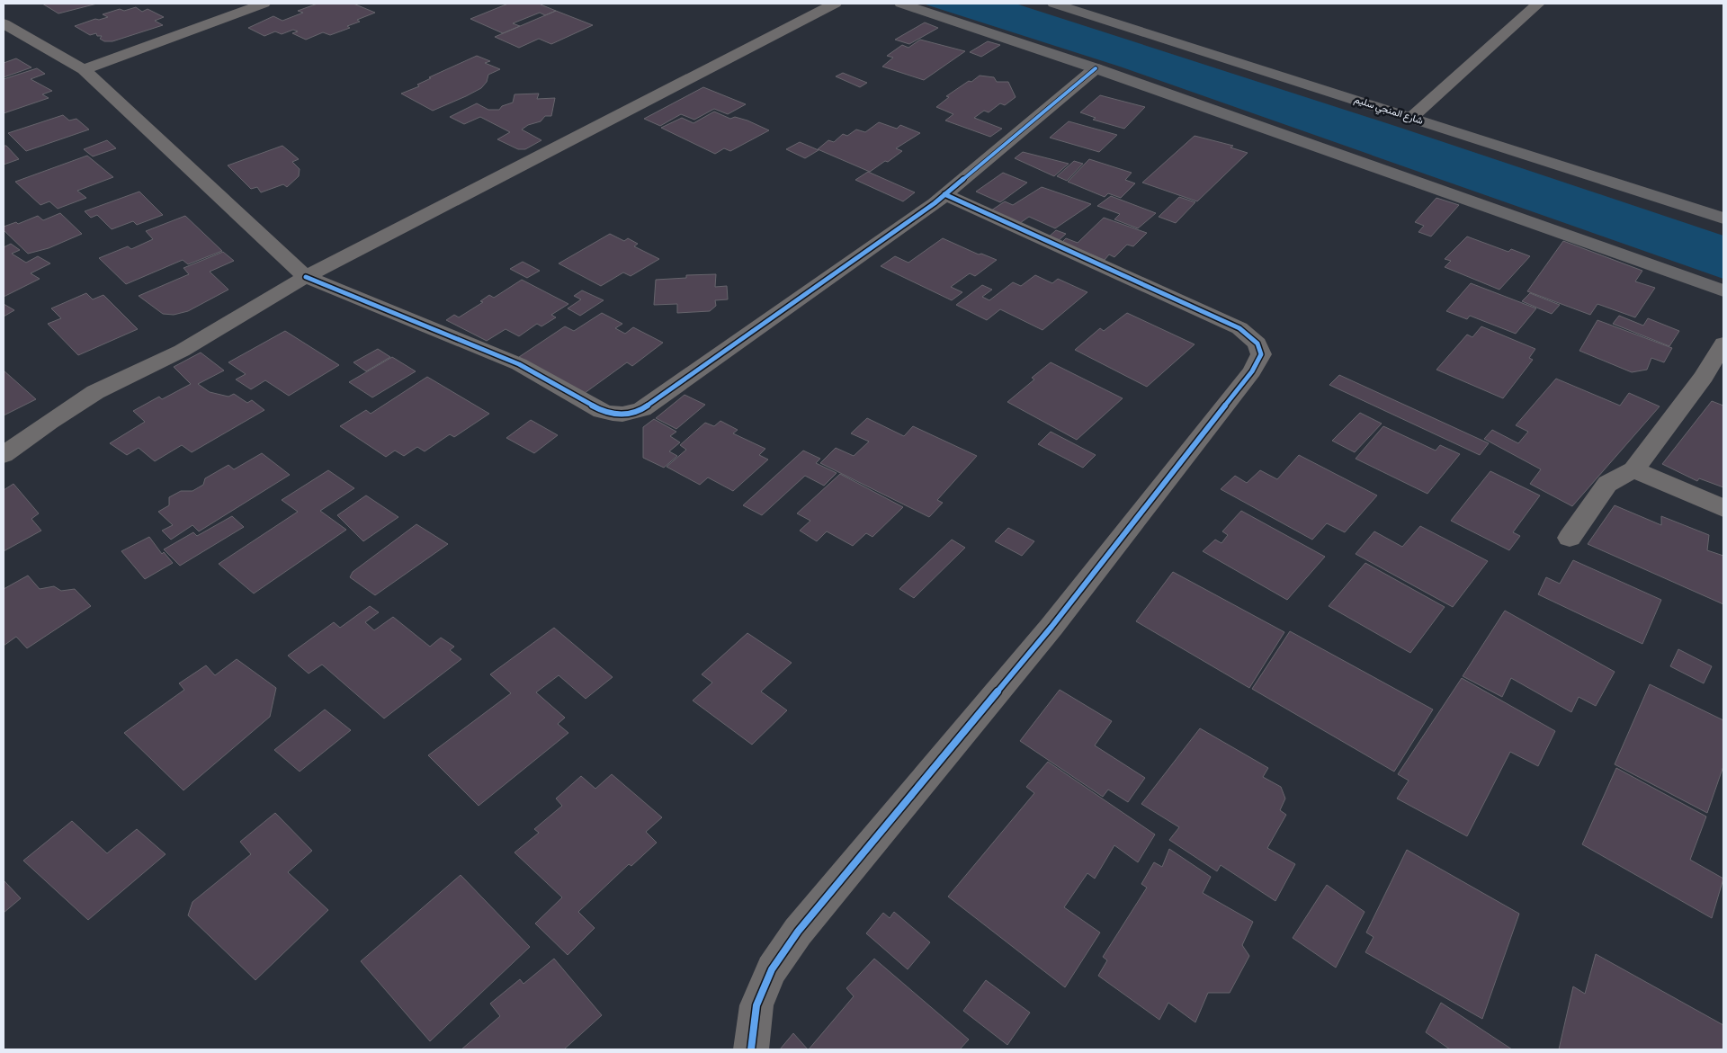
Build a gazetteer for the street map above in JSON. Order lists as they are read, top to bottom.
{
  "streets": {
    "main road": ["شارع المنجي سليم"]
  }
}
